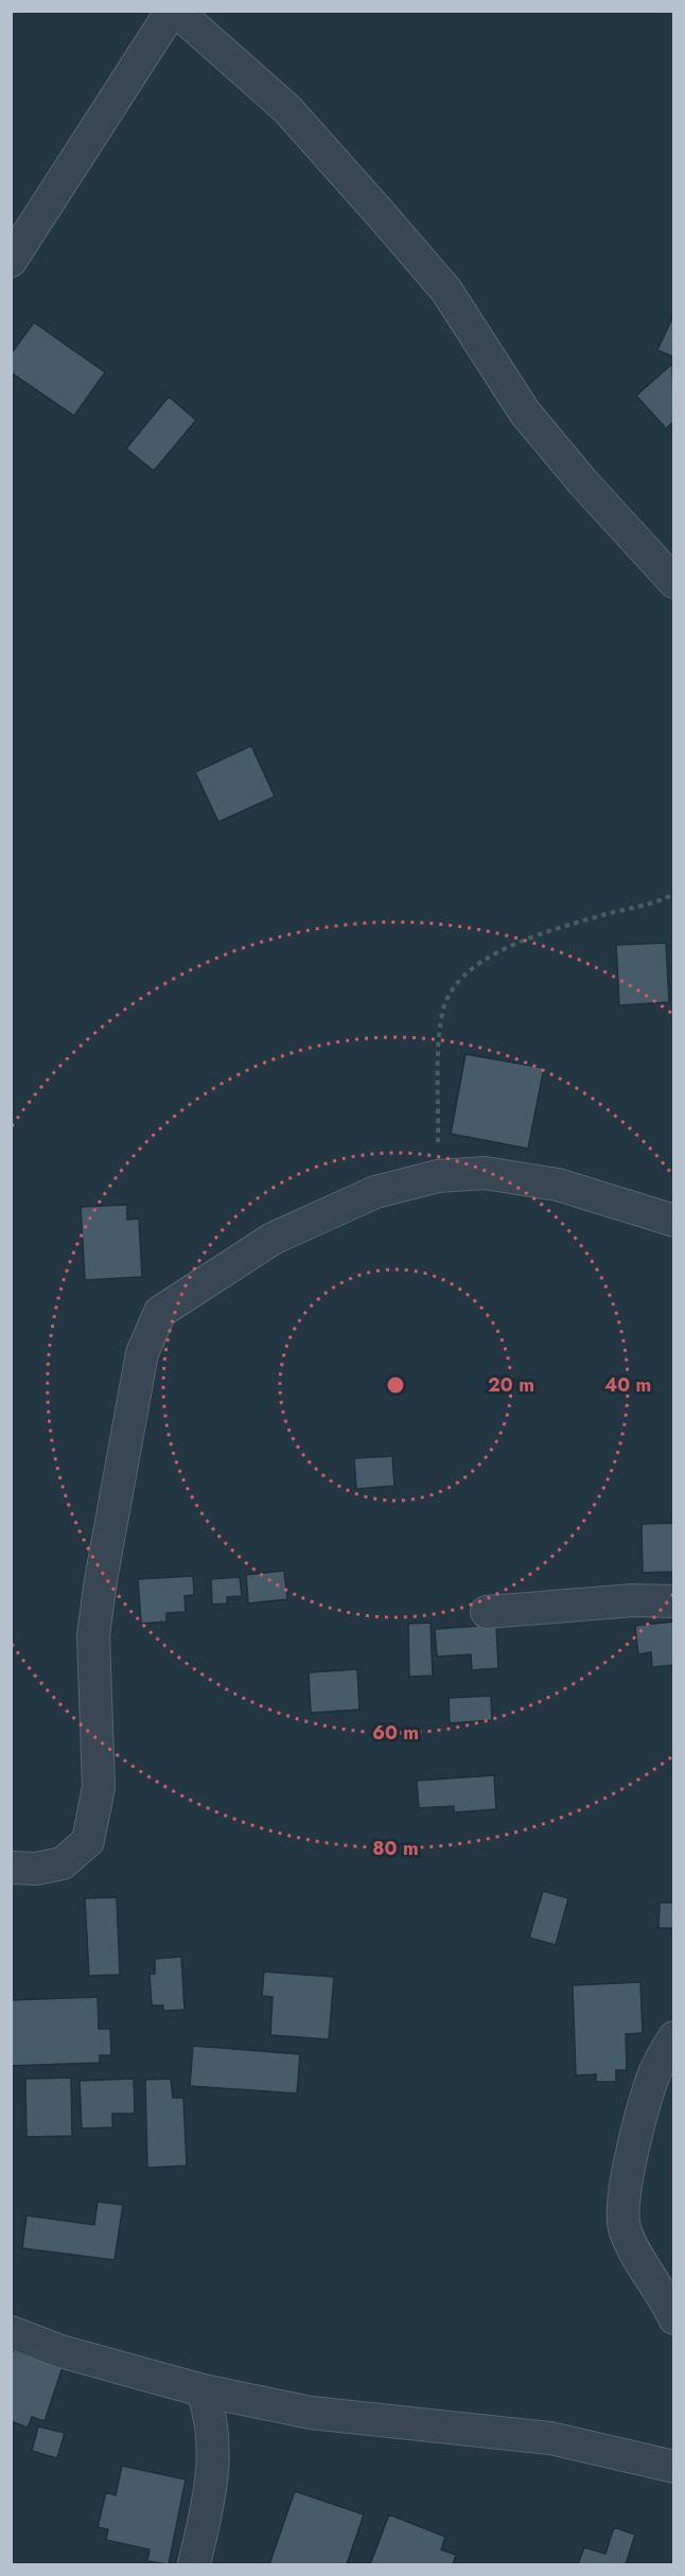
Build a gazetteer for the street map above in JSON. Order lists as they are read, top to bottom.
{
  "rings": [
    "20 m",
    "40 m",
    "60 m",
    "80 m"
  ]
}
